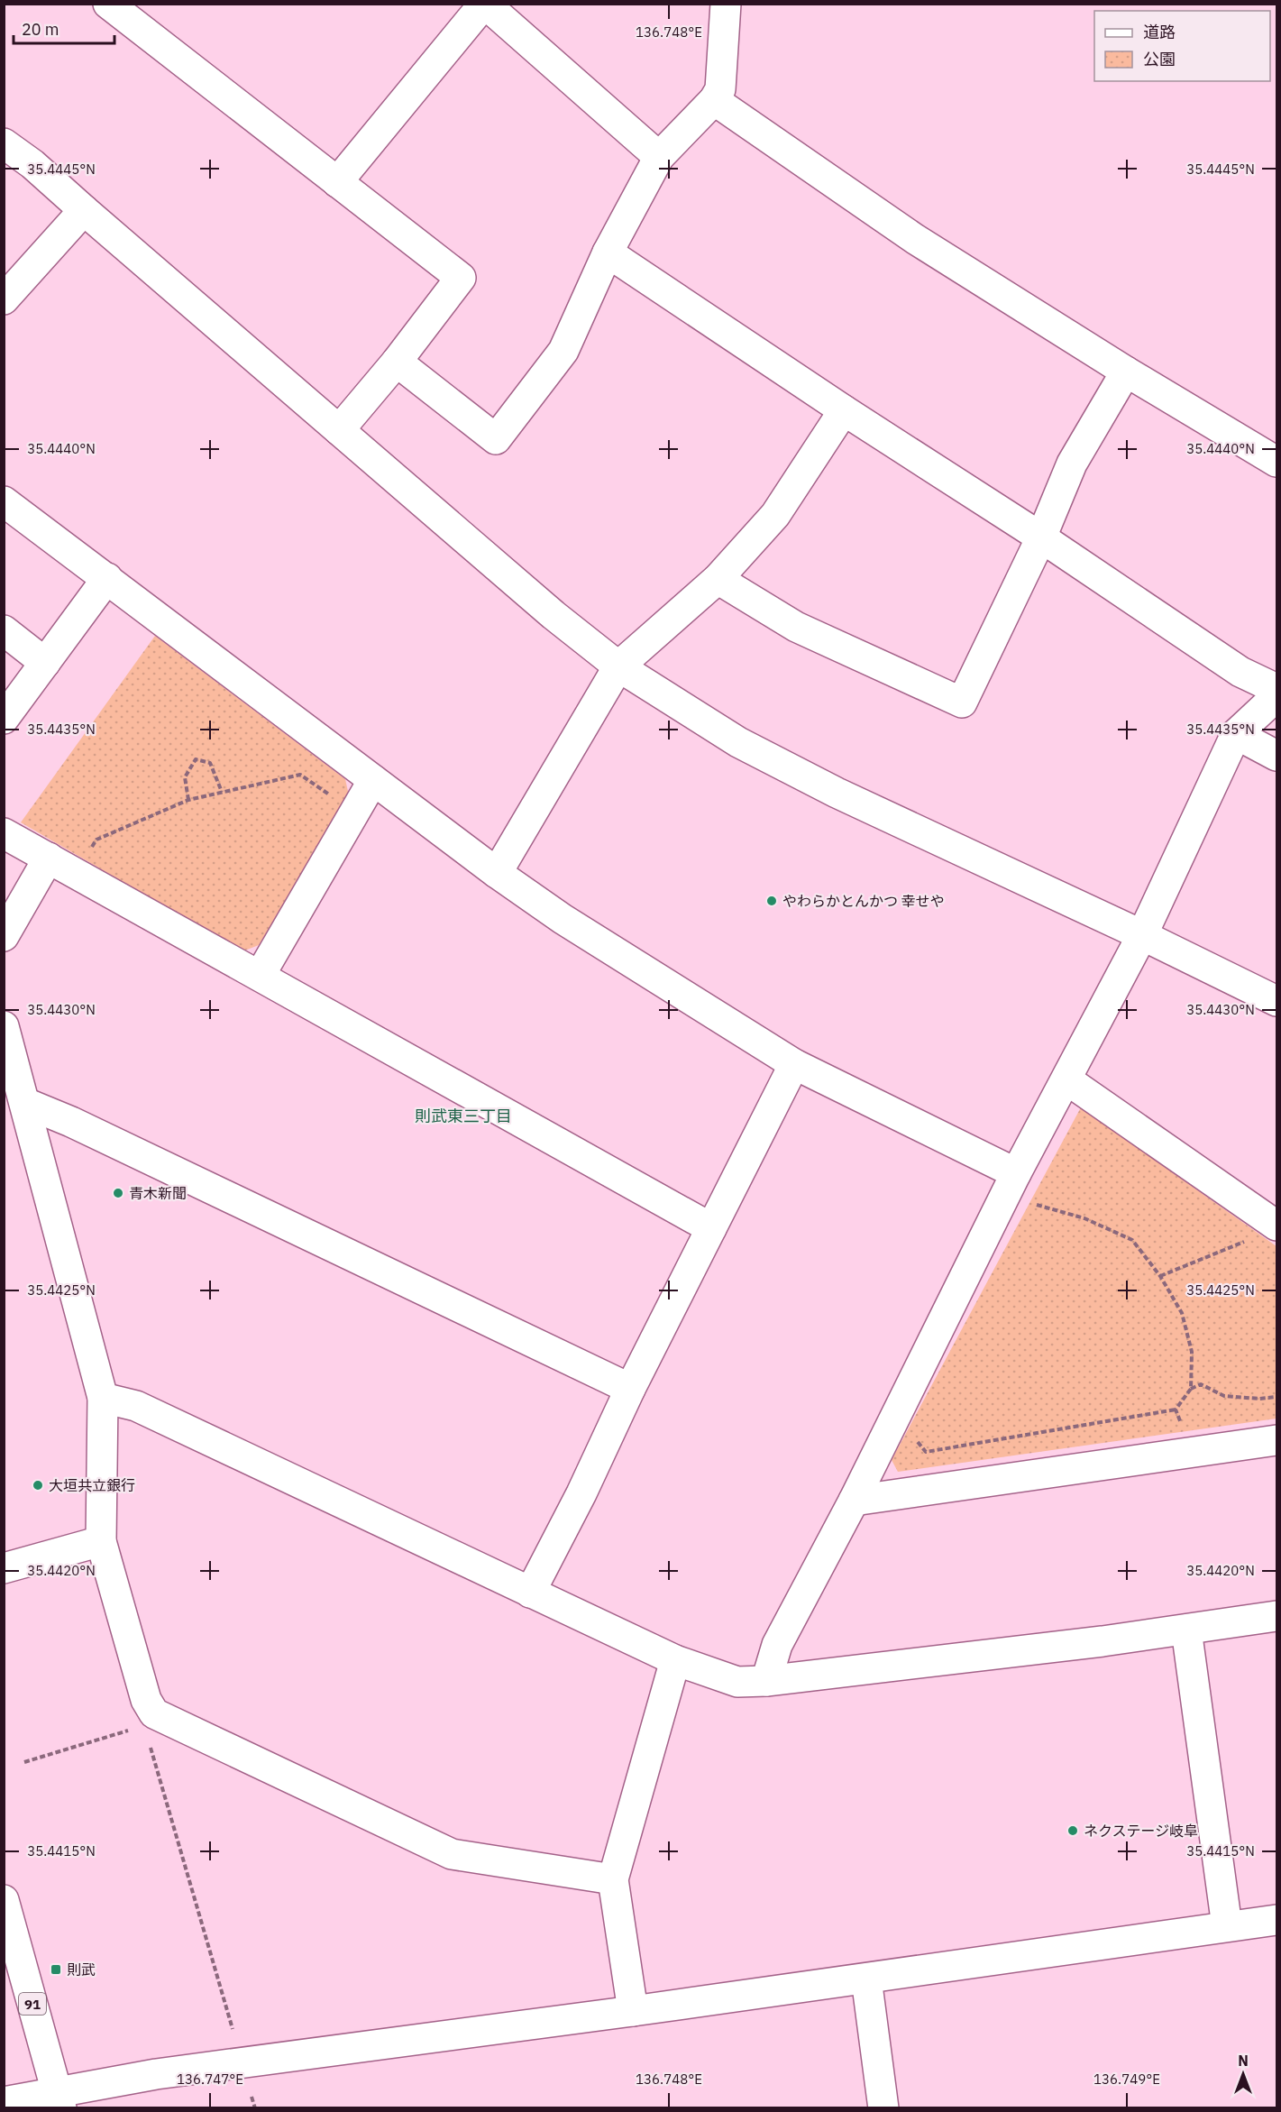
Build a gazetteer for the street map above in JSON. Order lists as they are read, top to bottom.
{
  "streets": {
    "street": ["91"]
  },
  "districts": ["則武東三丁目"],
  "places": {
    "other": [
      "やわらかとんかつ 幸せや",
      "青木新聞",
      "大垣共立銀行",
      "ネクステージ岐阜"
    ],
    "transit": ["則武"]
  },
  "legend": ["道路", "公園"],
  "scale_bar": "20 m",
  "north": "top",
  "coordinates": [
    "136.748°E",
    "35.4445°N",
    "35.4440°N",
    "35.4435°N",
    "35.4430°N",
    "35.4425°N",
    "35.4420°N",
    "35.4415°N",
    "136.747°E",
    "136.749°E"
  ]
}
